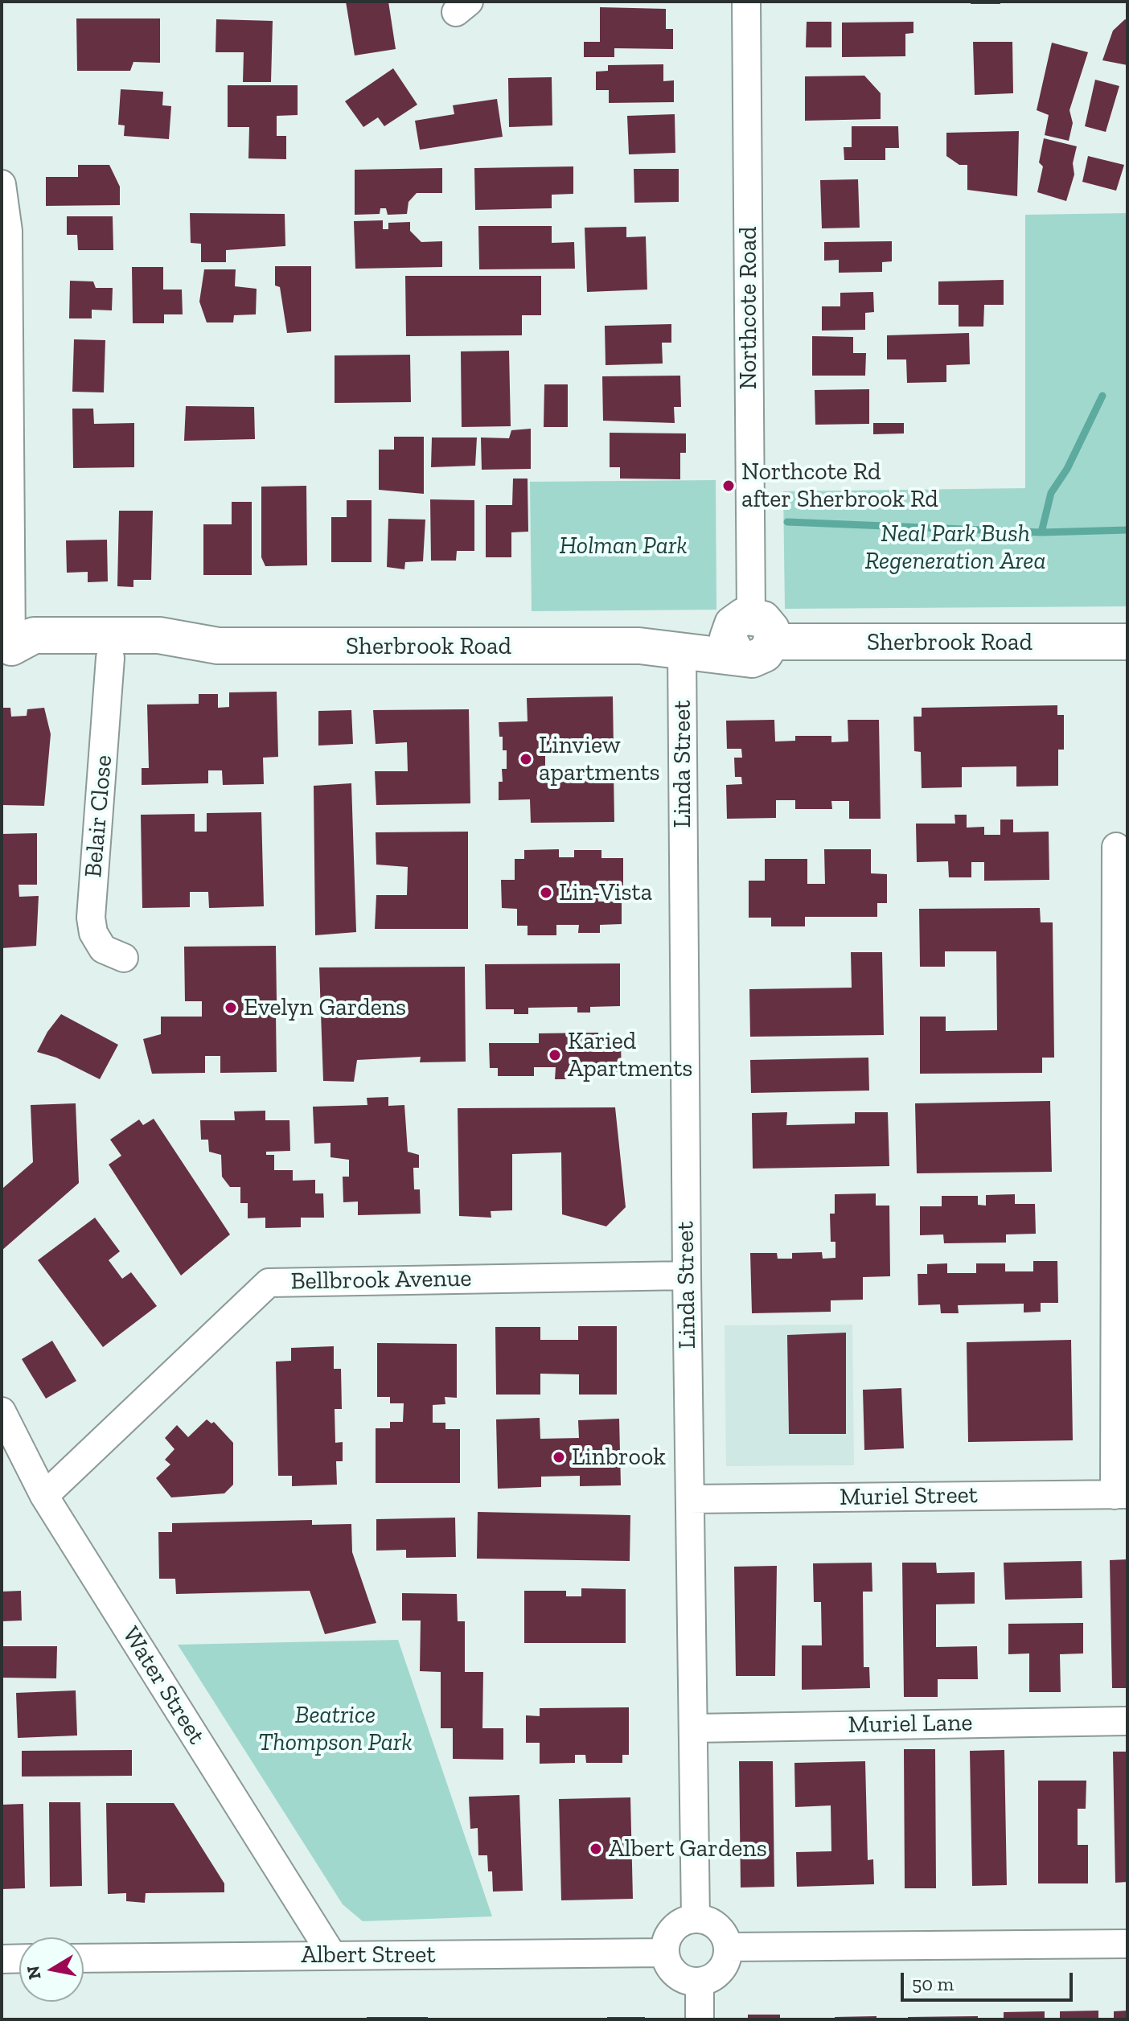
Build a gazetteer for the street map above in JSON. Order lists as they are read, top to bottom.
{
  "streets": {
    "main road": ["Sherbrook Road"],
    "street": [
      "Northcote Road",
      "Linda Street",
      "Belair Close",
      "Bellbrook Avenue",
      "Muriel Street",
      "Water Street",
      "Muriel Lane",
      "Albert Street"
    ]
  },
  "crossings": [
    ["Northcote Road", "Sherbrook Road"],
    ["Sherbrook Road", "Linda Street"],
    ["Sherbrook Road", "Belair Close"],
    ["Linda Street", "Bellbrook Avenue"],
    ["Linda Street", "Muriel Street"],
    ["Linda Street", "Muriel Lane"],
    ["Linda Street", "Albert Street"],
    ["Bellbrook Avenue", "Water Street"],
    ["Water Street", "Albert Street"]
  ],
  "parks": ["Neal Park Bush Regeneration Area", "Holman Park", "Beatrice Thompson Park"],
  "places": [
    "Northcote Rd after Sherbrook Rd",
    "Linview apartments",
    "Lin-Vista",
    "Evelyn Gardens",
    "Karied Apartments",
    "Linbrook",
    "Albert Gardens"
  ],
  "scale_bar": "50 m",
  "north": "left"
}
